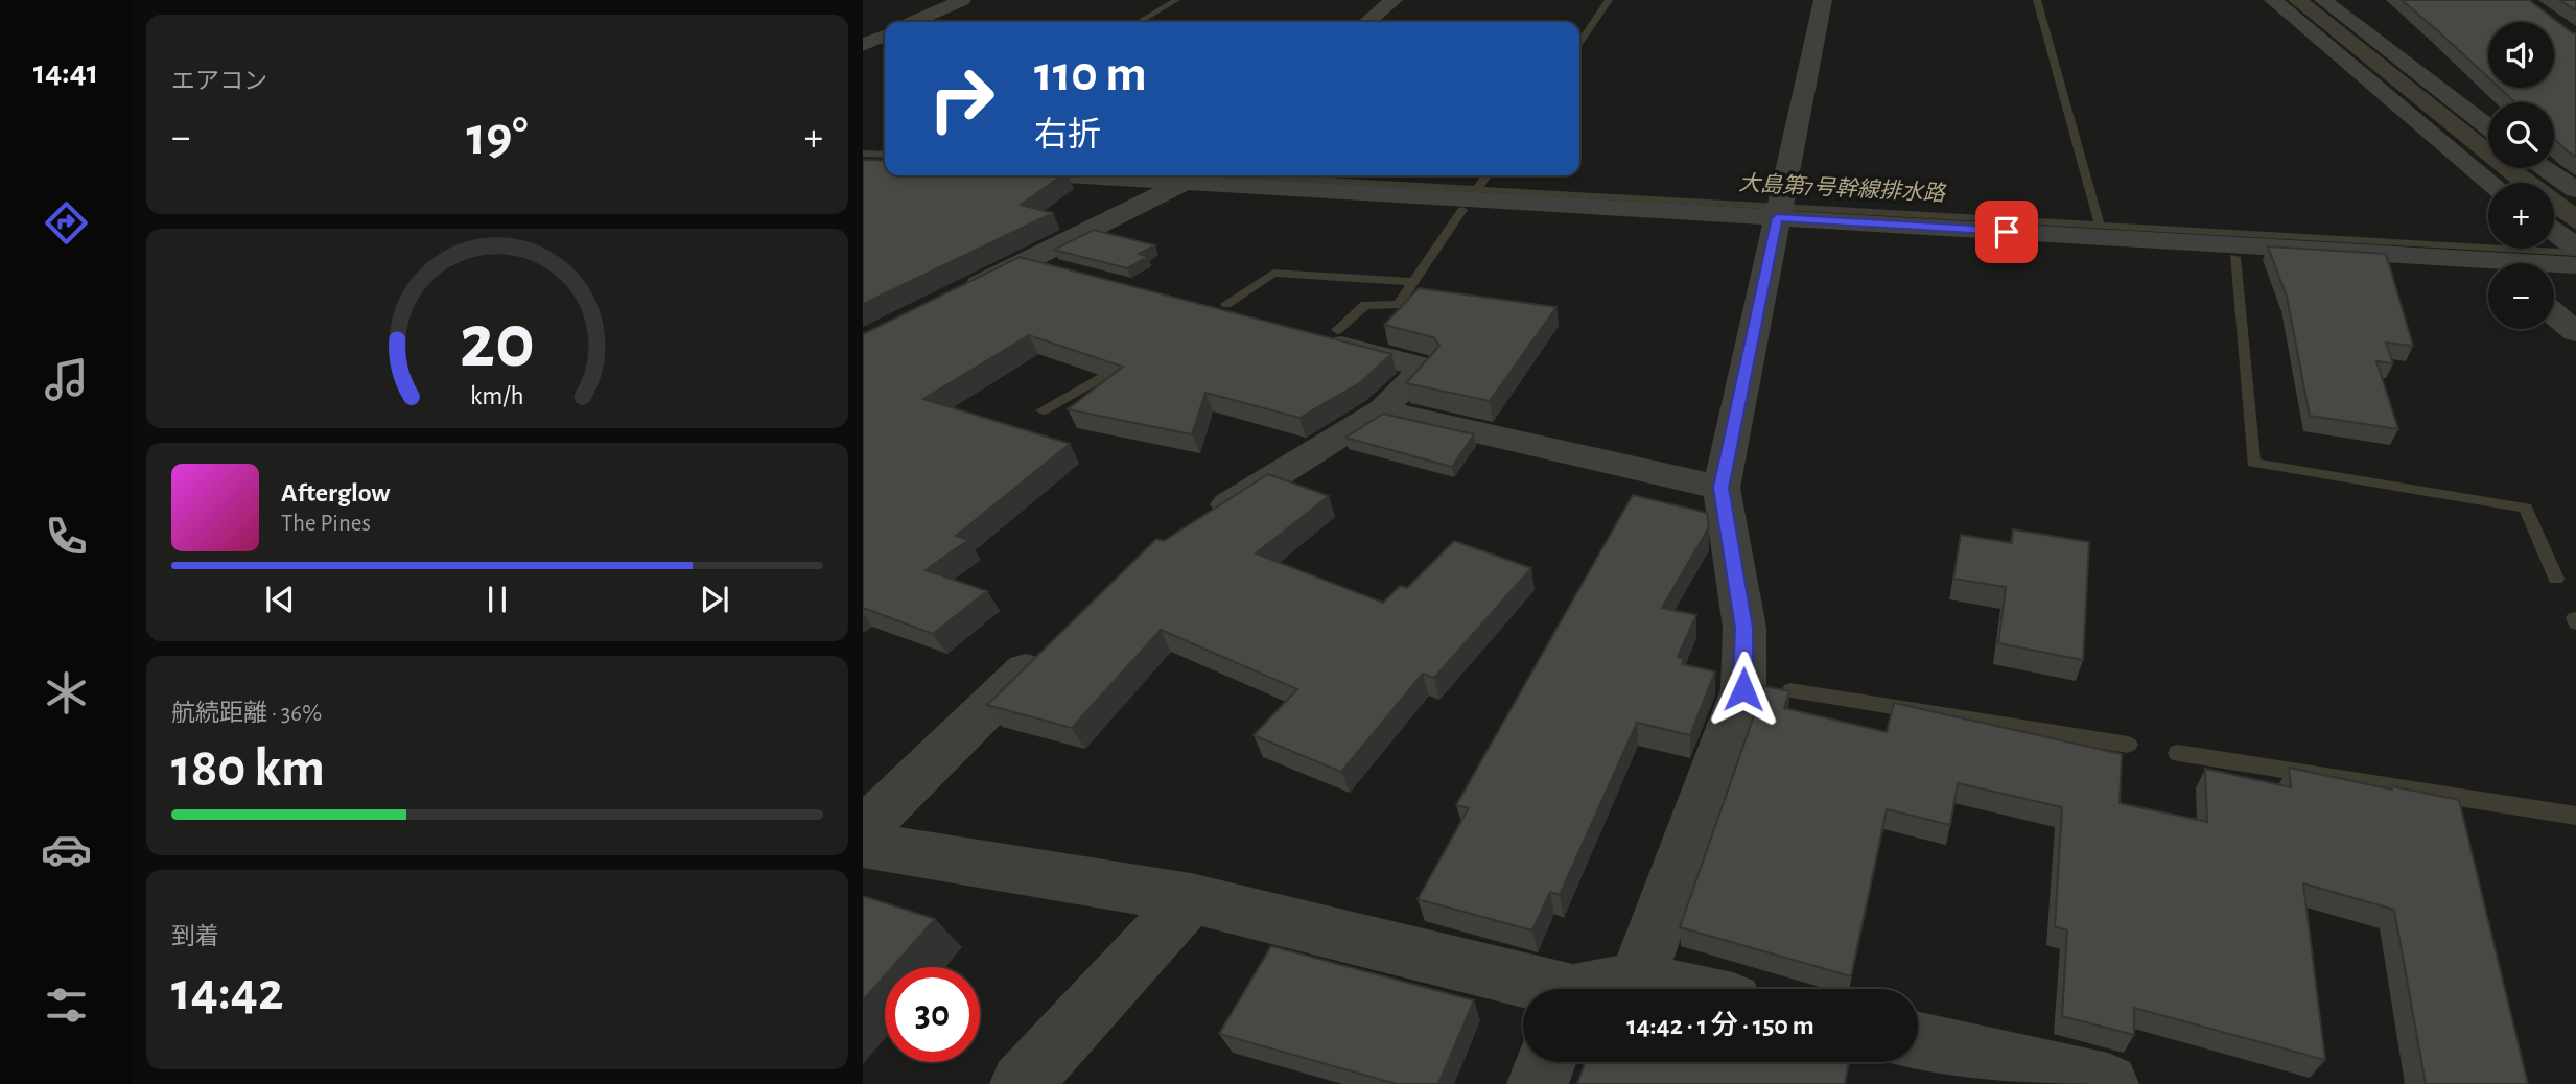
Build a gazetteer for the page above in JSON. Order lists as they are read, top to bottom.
{
  "water": ["大島第7号幹線排水路"],
  "page": {
    "tabs": "14:41",
    "tile": [
      "エアコン",
      ["航続距離 · 36%", "180 km"],
      ["到着", "14:42"]
    ],
    "map_buttons": ["+", "−"],
    "turn": ["110 m", "右折"],
    "heat": ["−", "19°", "+"],
    "song": ["Afterglow", "The Pines"],
    "limit": "30",
    "trip": "14:42 · 1 分 · 150 m",
    "gauge": ["20", "km/h"]
  }
}
